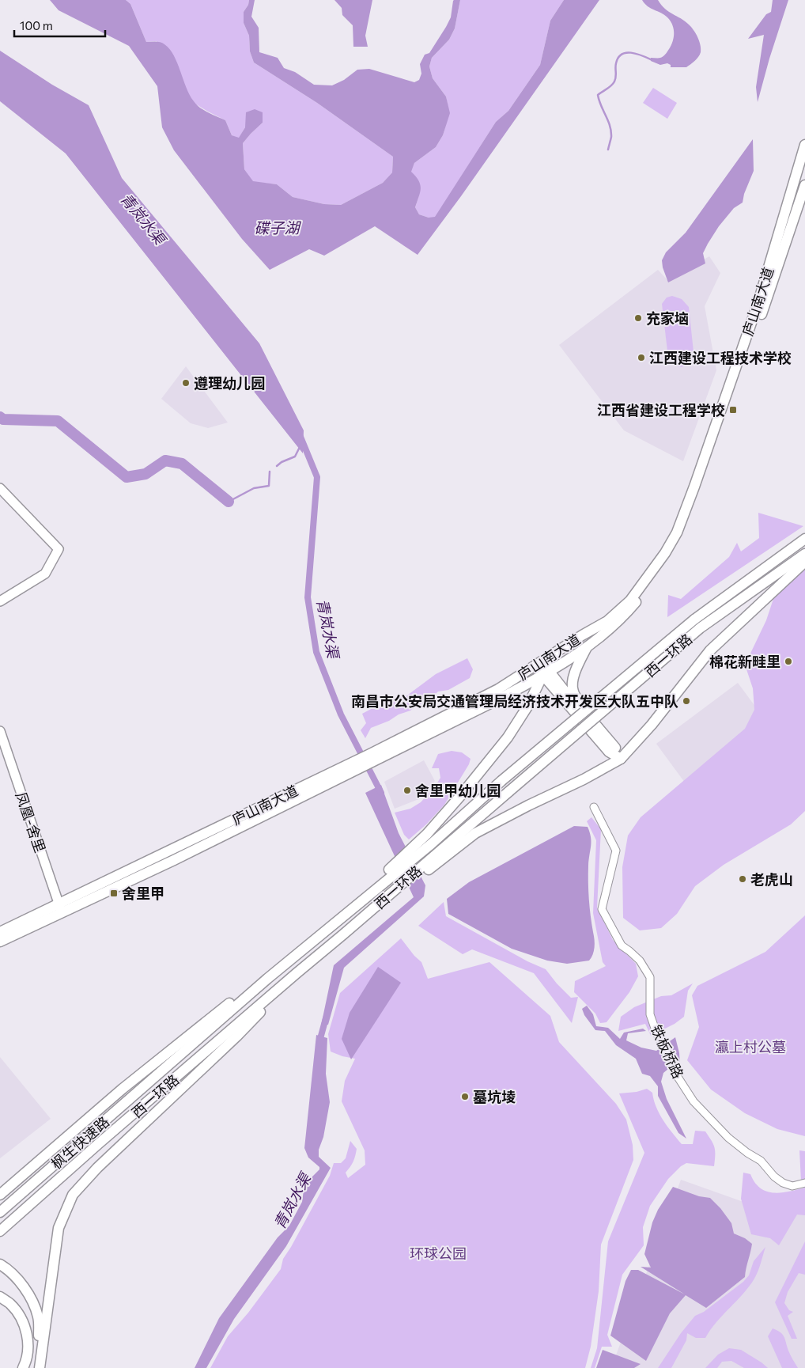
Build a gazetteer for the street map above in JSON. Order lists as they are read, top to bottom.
{
  "streets": {
    "highway": ["庐山南大道", "西一环路", "枫生快速路"],
    "main road": ["凤凰-舍里"],
    "street": ["铁板桥路"]
  },
  "crossings": [
    ["庐山南大道", "凤凰-舍里"],
    ["西一环路", "枫生快速路"]
  ],
  "water": ["青岚水渠", "碟子湖"],
  "parks": ["瀛上村公墓", "环球公园"],
  "places": {
    "other": [
      "充家垴",
      "江西建设工程技术学校",
      "遵理幼儿园",
      "棉花新畦里",
      "南昌市公安局交通管理局经济技术开发区大队五中队",
      "舍里甲幼儿园",
      "老虎山",
      "墓坑堎"
    ],
    "transit": ["江西省建设工程学校", "舍里甲"]
  },
  "scale_bar": "100 m"
}
